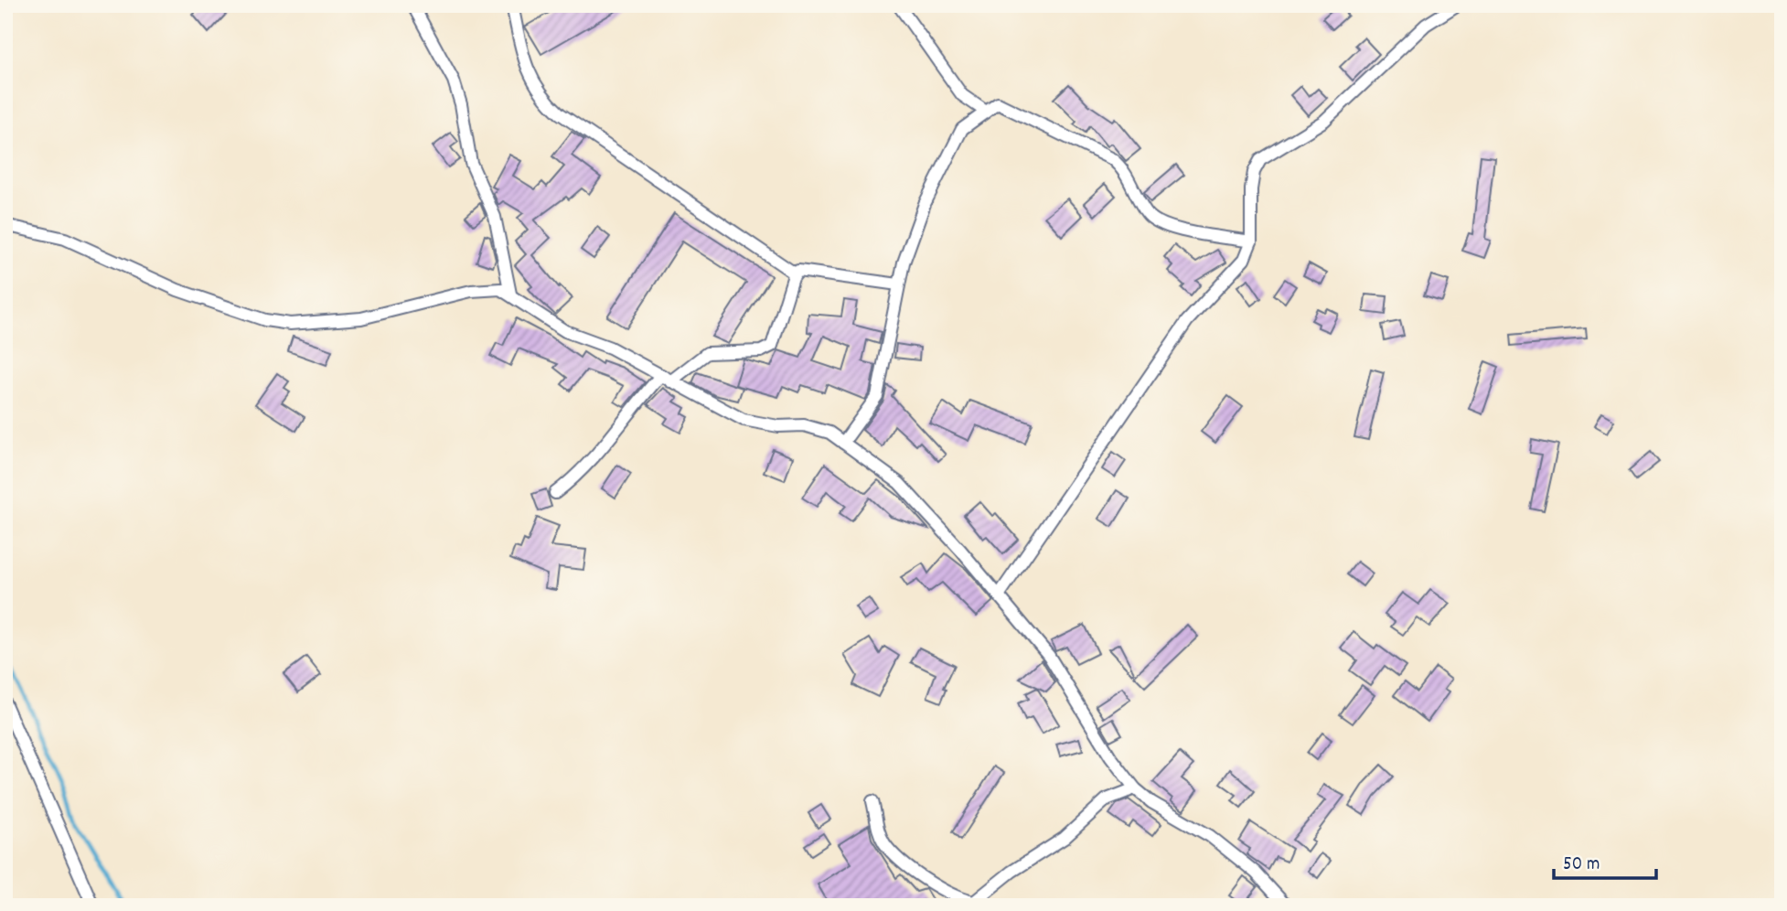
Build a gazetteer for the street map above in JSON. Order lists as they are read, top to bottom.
{
  "scale_bar": "50 m"
}
